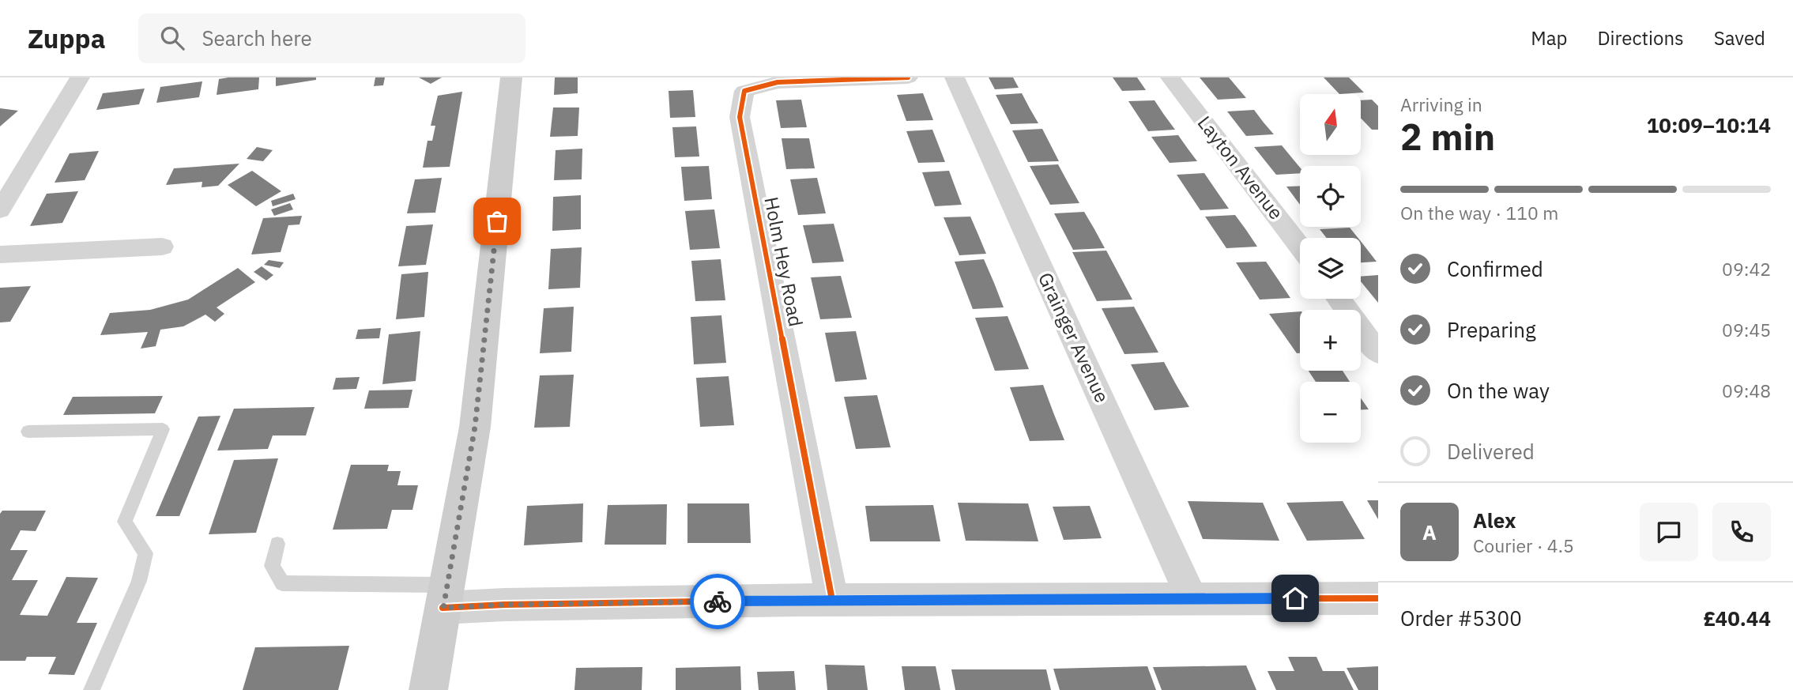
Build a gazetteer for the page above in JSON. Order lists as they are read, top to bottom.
{
  "streets": {
    "street": ["Layton Avenue", "Holm Hey Road", "Grainger Avenue"]
  },
  "north": "top",
  "page": {
    "header": "Zuppa",
    "search": "Search here",
    "nav": ["Map", "Directions", "Saved"],
    "heading": ["2 min", "Arriving in", "10:09–10:14"],
    "panel": [
      "Alex",
      "Courier · 4.5",
      "Order #5300",
      "£40.44"
    ],
    "map_buttons": ["+", "−"],
    "bar": "On the way · 110 m",
    "list": [
      ["Confirmed", "09:42"],
      ["Preparing", "09:45"],
      ["On the way", "09:48"],
      "Delivered"
    ],
    "round": "A"
  }
}
